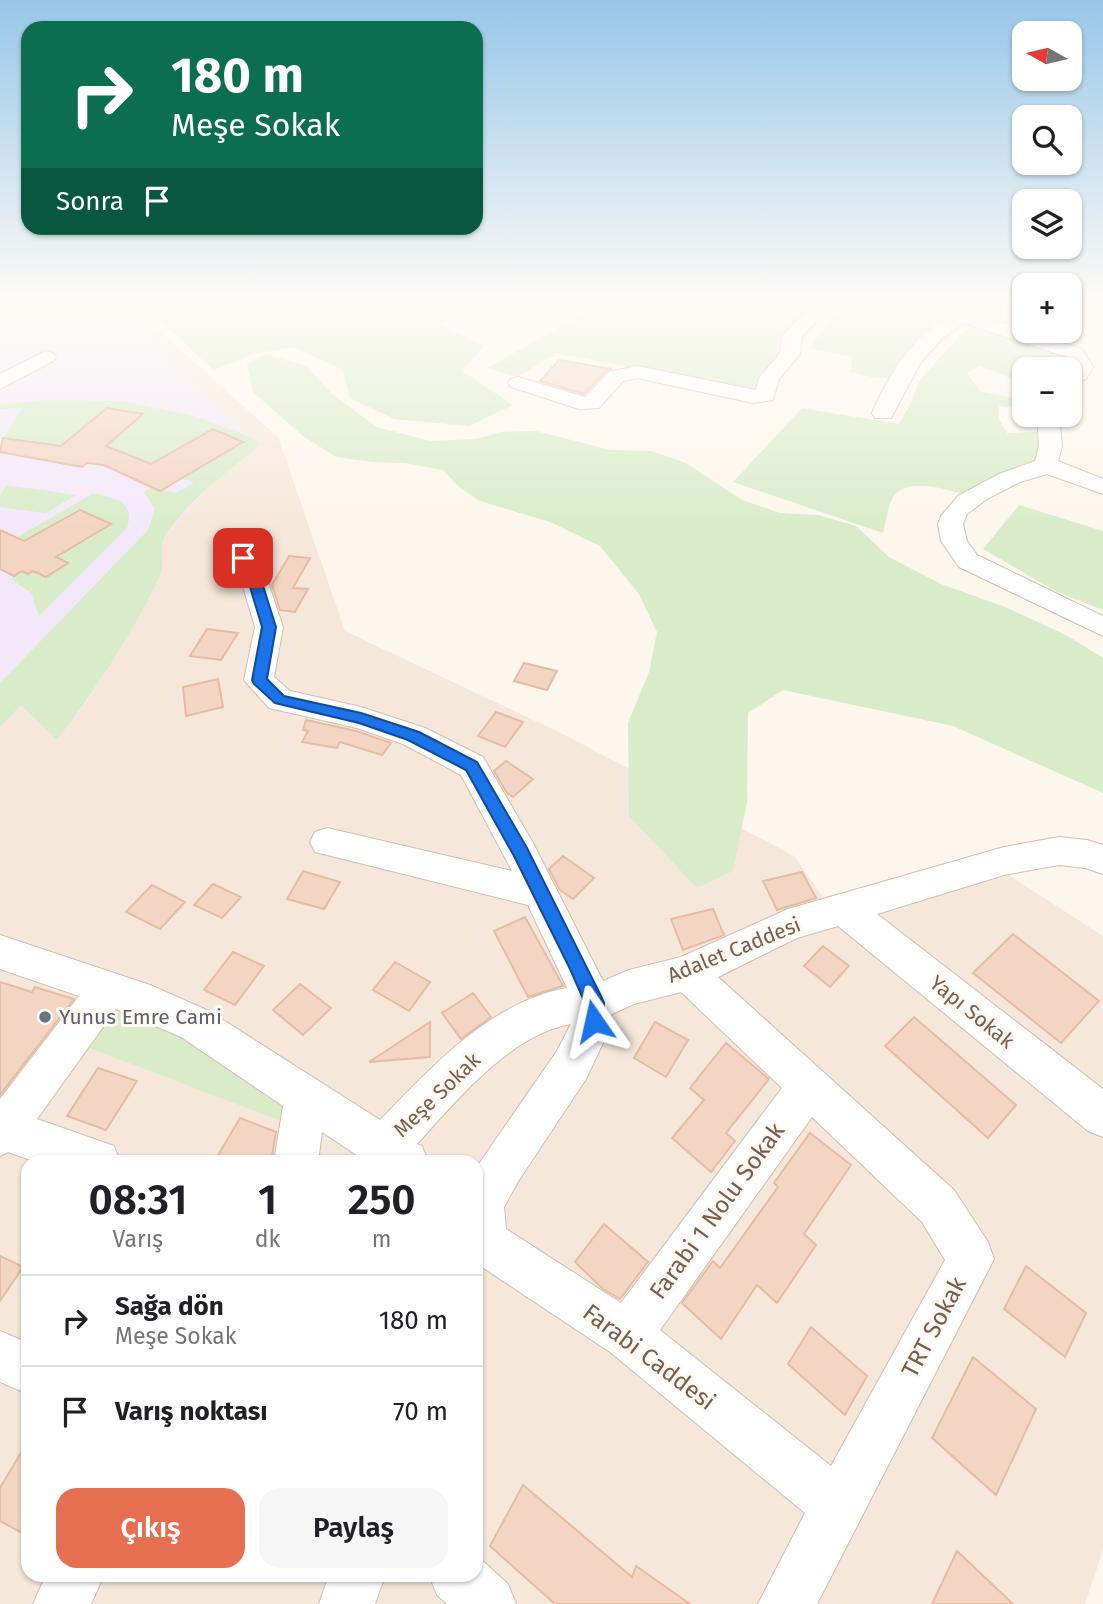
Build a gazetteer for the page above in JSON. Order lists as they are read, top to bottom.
{
  "streets": {
    "street": [
      "Adalet Caddesi",
      "Yapı Sokak",
      "Meşe Sokak",
      "Farabi 1 Nolu Sokak",
      "TRT Sokak",
      "Farabi Caddesi"
    ]
  },
  "crossings": [
    ["Adalet Caddesi", "Yapı Sokak"],
    ["Adalet Caddesi", "Meşe Sokak"],
    ["Adalet Caddesi", "TRT Sokak"],
    ["Farabi 1 Nolu Sokak", "TRT Sokak"],
    ["Farabi 1 Nolu Sokak", "Farabi Caddesi"],
    ["TRT Sokak", "Farabi Caddesi"]
  ],
  "places": ["Yunus Emre Cami"],
  "north": "left",
  "page": {
    "map_buttons": ["+", "−"],
    "turn": ["180 m", "Meşe Sokak"],
    "then": "Sonra",
    "eta": [
      "08:31",
      "Varış",
      "1",
      "dk",
      "250",
      "m"
    ],
    "list": [
      {
        "name": "Sağa dön",
        "note": "Meşe Sokak",
        "value": "180 m"
      },
      {
        "name": "Varış noktası",
        "value": "70 m"
      }
    ],
    "buttons": ["Çıkış", "Paylaş"]
  }
}
